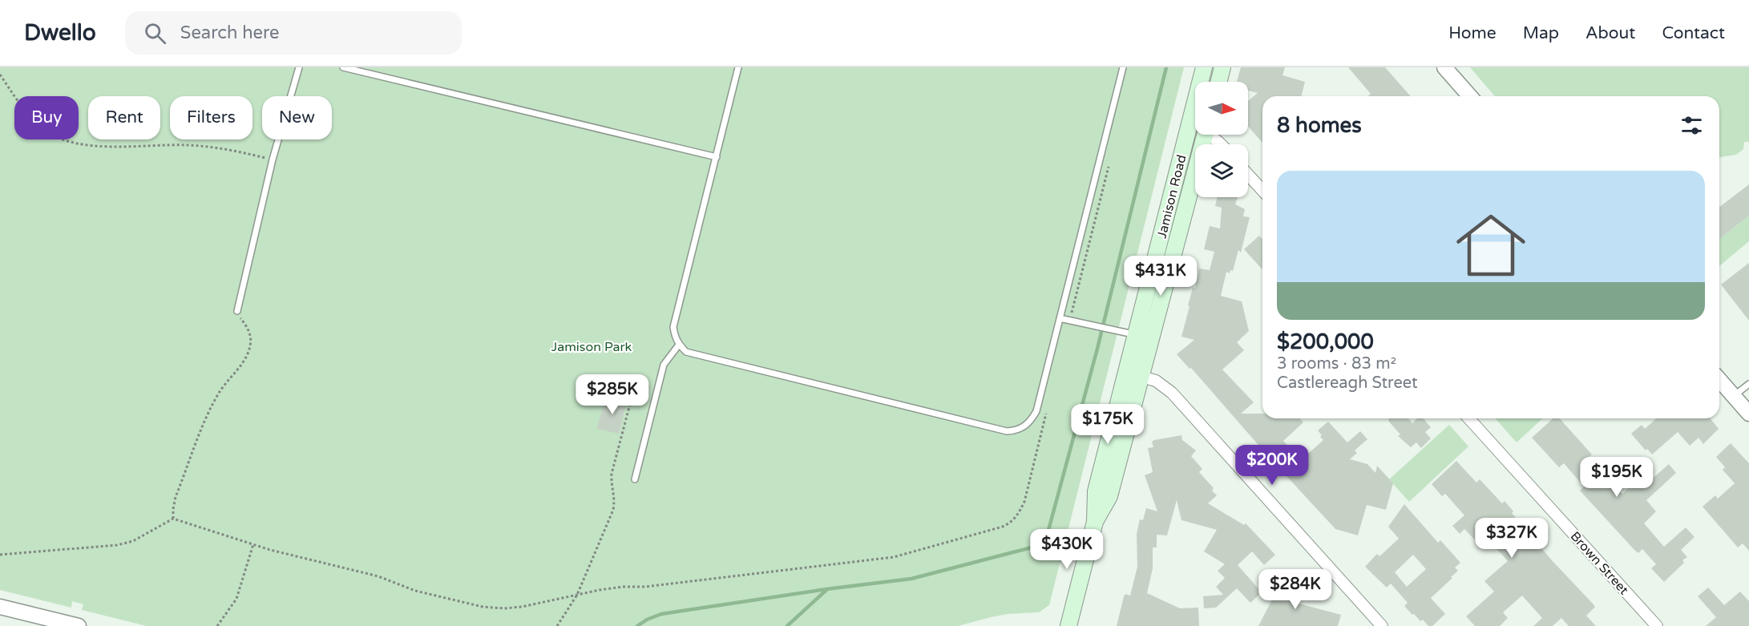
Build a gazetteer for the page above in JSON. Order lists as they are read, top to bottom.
{
  "streets": {
    "main road": ["Jamison Road"],
    "street": ["Brown Street"]
  },
  "parks": ["Jamison Park"],
  "north": "right",
  "page": {
    "header": "Dwello",
    "search": "Search here",
    "nav": [
      "Home",
      "Map",
      "About",
      "Contact"
    ],
    "chip": [
      "Buy",
      "Rent",
      "Filters",
      "New"
    ],
    "heading": "8 homes",
    "list": [
      {
        "name": "$200,000",
        "note": "3 rooms · 83 m² · Castlereagh Street"
      }
    ],
    "price": [
      "$431K",
      "$285K",
      "$175K",
      "$200K",
      "$195K",
      "$327K",
      "$430K",
      "$284K"
    ]
  }
}
